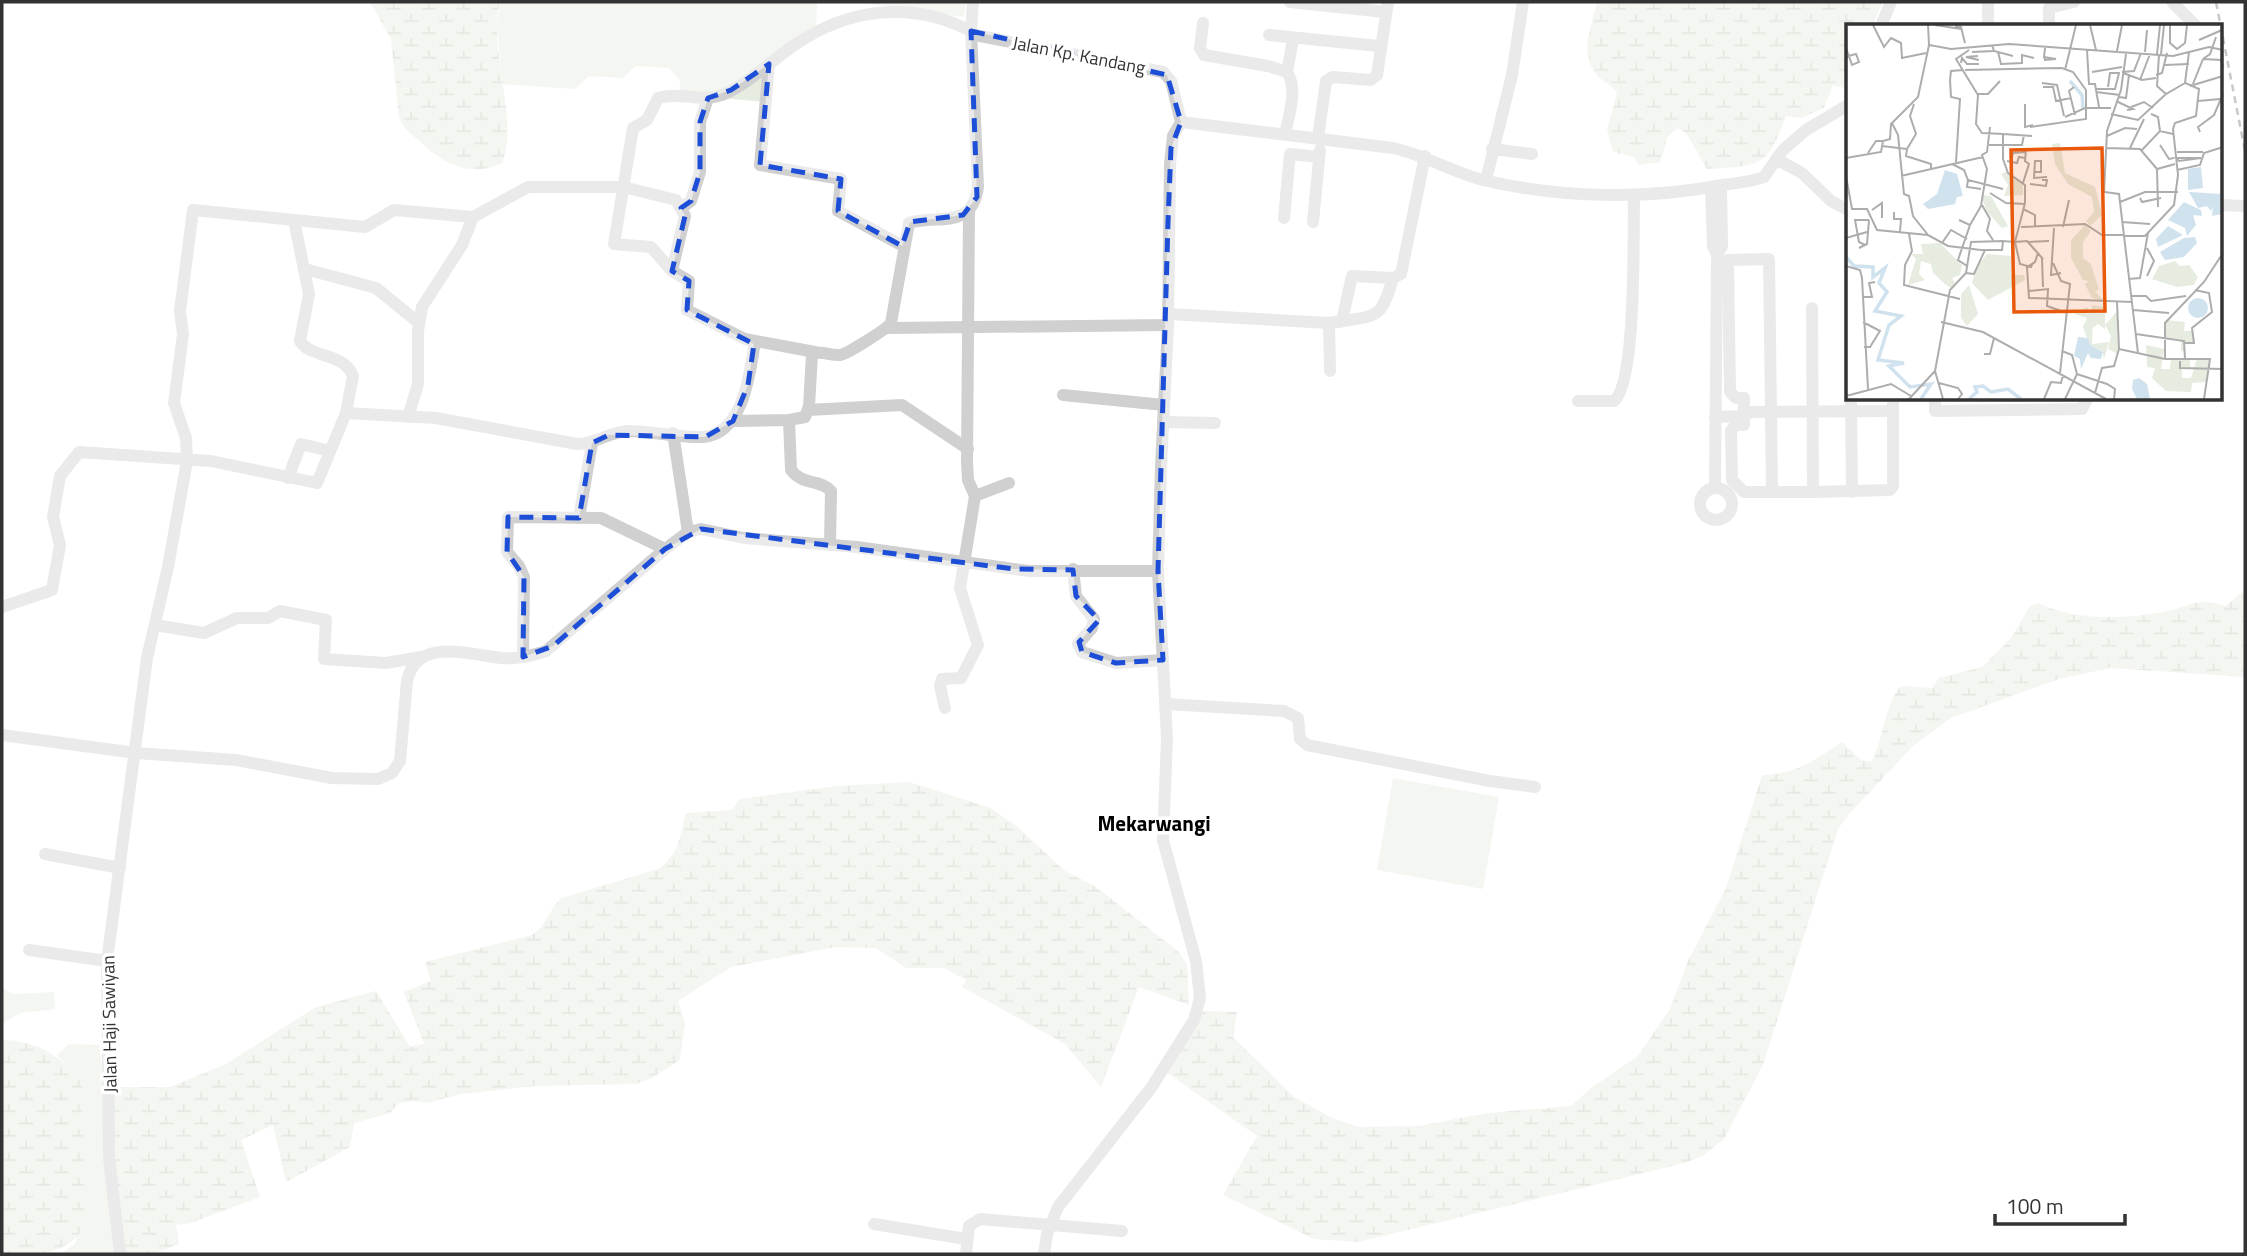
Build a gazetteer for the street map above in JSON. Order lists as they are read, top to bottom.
{
  "streets": {
    "street": ["Jalan Kp. Kandang", "Jalan Haji Sawiyan"]
  },
  "districts": ["Mekarwangi"],
  "scale_bar": "100 m"
}
